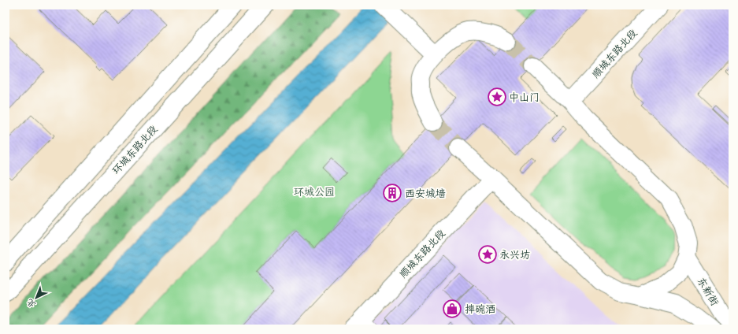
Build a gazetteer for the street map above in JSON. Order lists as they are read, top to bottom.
{
  "streets": {
    "main road": ["顺城东路北段", "环城东路北段", "东新街"]
  },
  "parks": ["环城公园"],
  "places": {
    "place": ["中山门", "永兴坊"],
    "building": ["西安城墙"],
    "shop": ["摔碗酒"]
  },
  "north": "bottom left"
}
